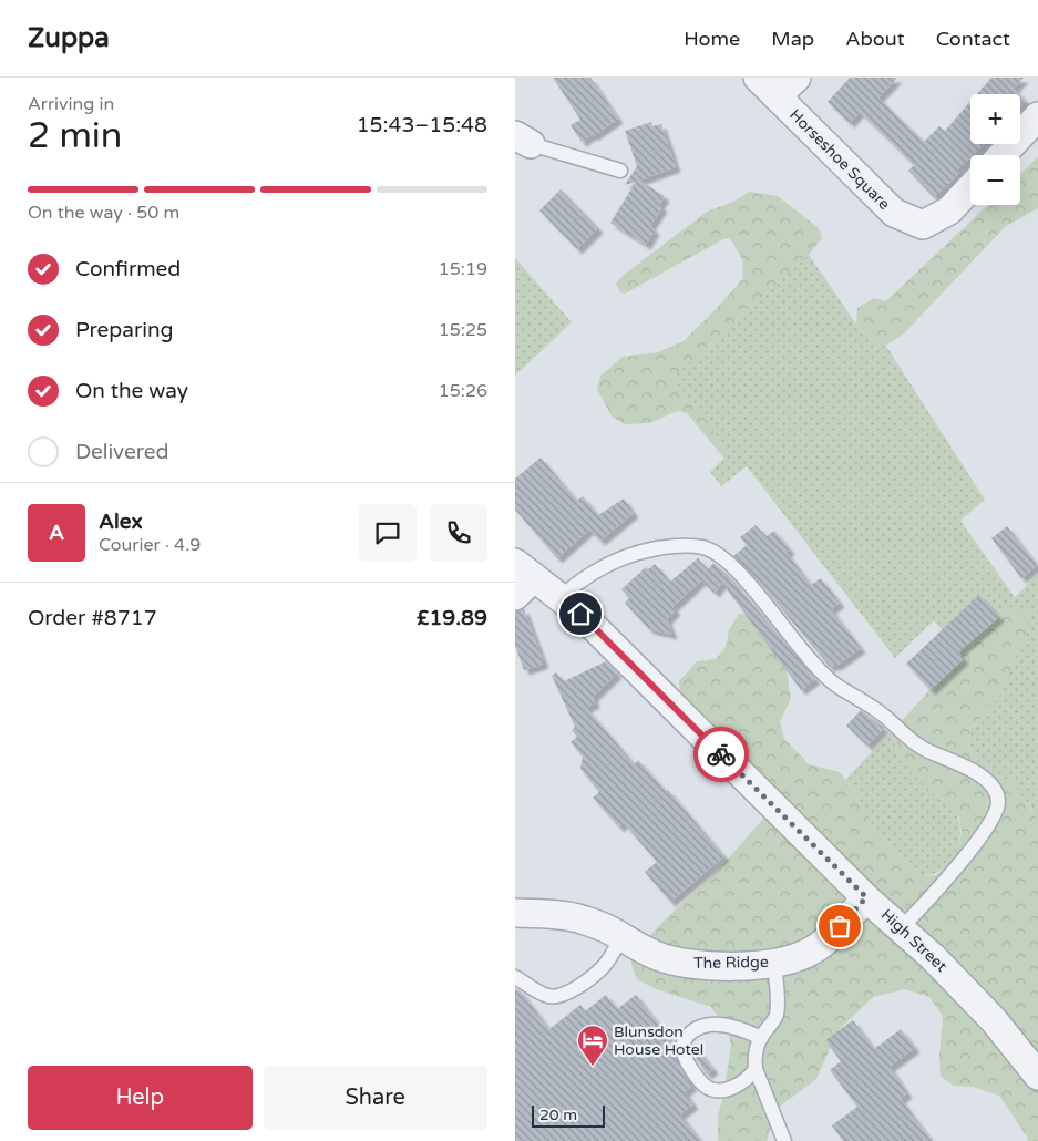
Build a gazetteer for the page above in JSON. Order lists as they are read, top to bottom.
{
  "streets": {
    "street": ["Horseshoe Square", "High Street", "The Ridge"]
  },
  "crossings": [
    ["High Street", "The Ridge"]
  ],
  "places": {
    "hotel": ["Blunsdon House Hotel"]
  },
  "scale_bar": "20 m",
  "page": {
    "header": "Zuppa",
    "nav": [
      "Home",
      "Map",
      "About",
      "Contact"
    ],
    "heading": ["2 min", "Arriving in", "15:43–15:48"],
    "panel": [
      "Alex",
      "Courier · 4.9",
      "Order #8717",
      "£19.89"
    ],
    "map_buttons": ["+", "−"],
    "bar": "On the way · 50 m",
    "list": [
      ["Confirmed", "15:19"],
      ["Preparing", "15:25"],
      ["On the way", "15:26"],
      "Delivered"
    ],
    "round": "A",
    "buttons": ["Help", "Share"],
    "scale": "20 m"
  }
}
